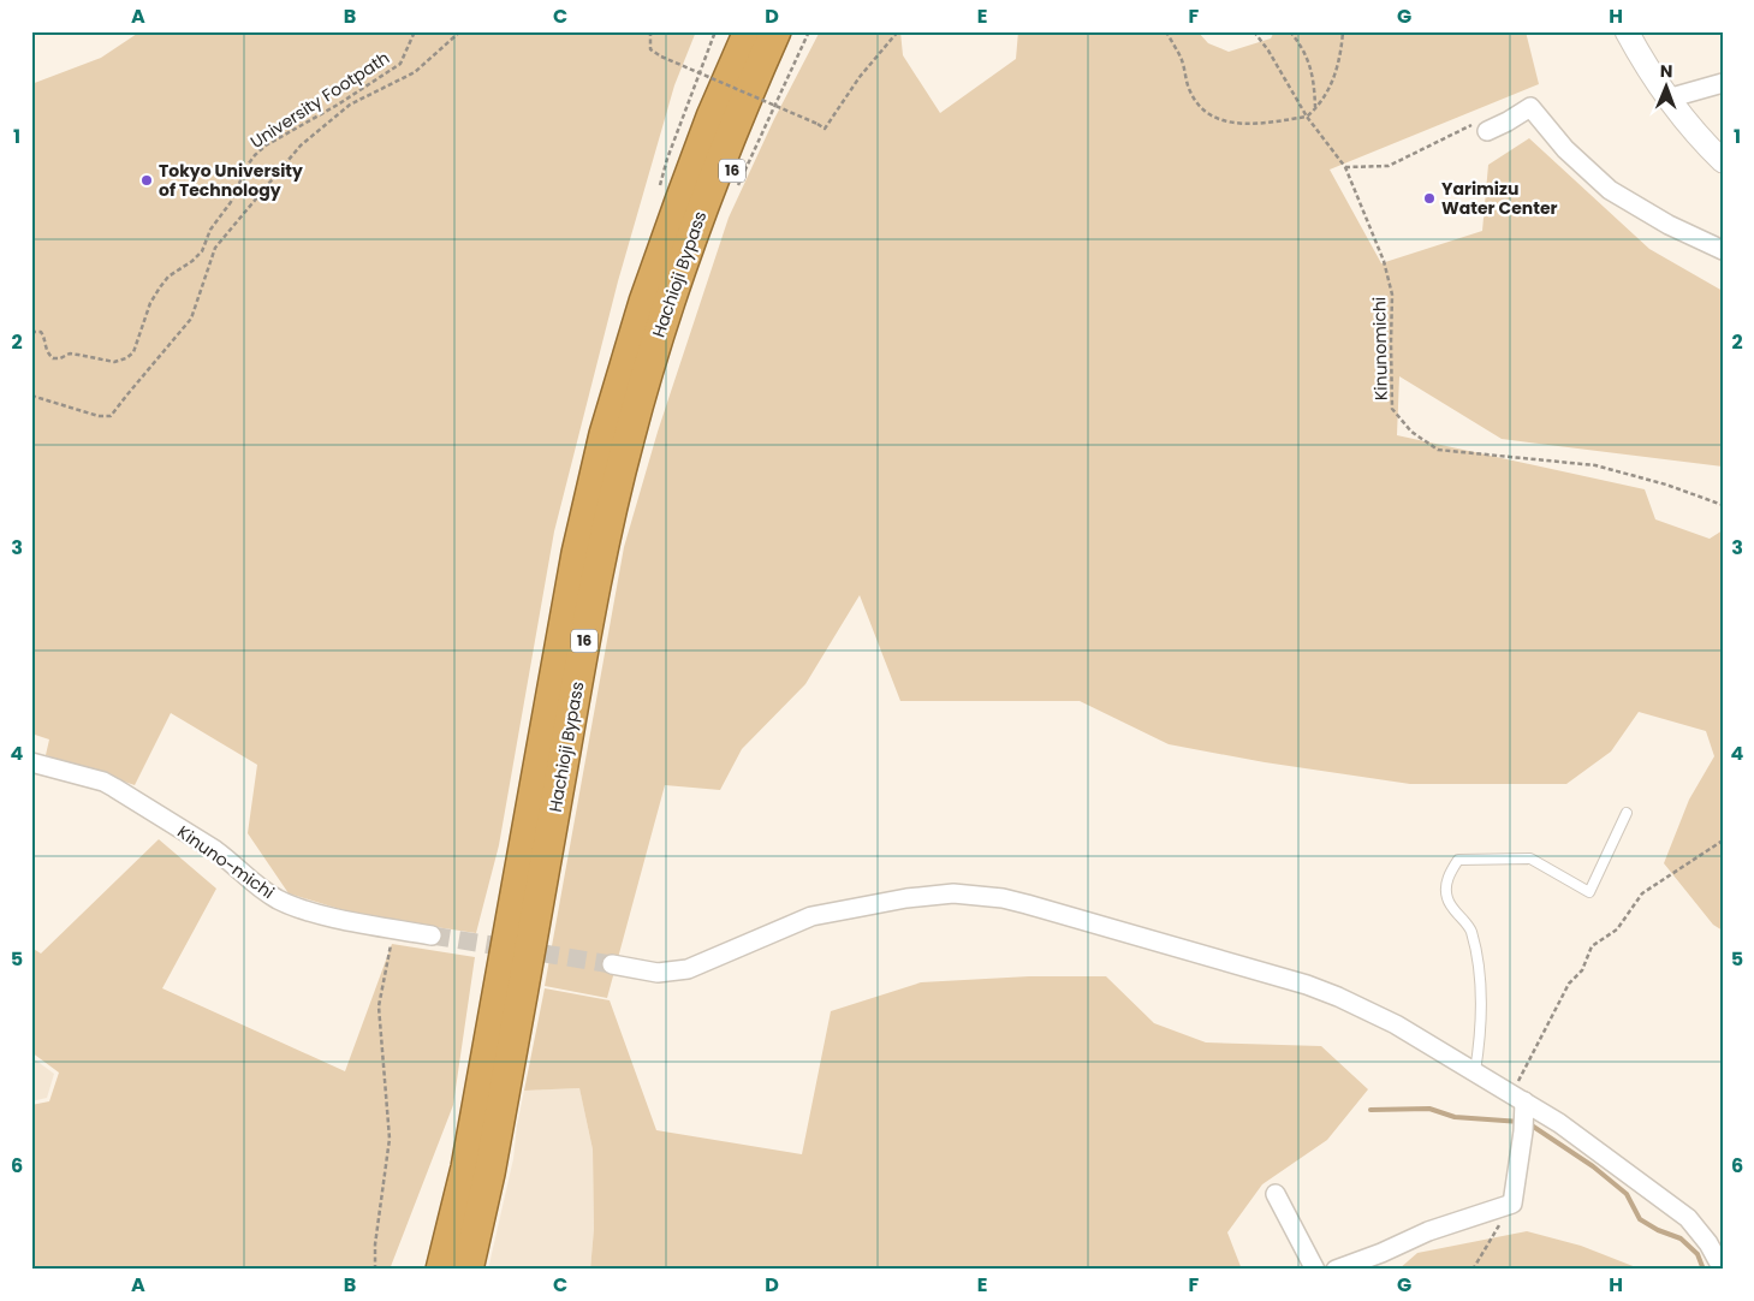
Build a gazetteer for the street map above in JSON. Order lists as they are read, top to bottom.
{
  "streets": {
    "highway": ["16", "Hachioji Bypass"],
    "street": ["Kinuno-michi"],
    "path": ["University Footpath", "Kinunomichi"]
  },
  "crossings": [
    ["16", "Hachioji Bypass"]
  ],
  "places": ["Tokyo University of Technology", "Yarimizu Water Center"],
  "north": "top",
  "grid": {
    "columns": [
      "A",
      "B",
      "C",
      "D",
      "E",
      "F",
      "G",
      "H"
    ],
    "rows": [
      "1",
      "2",
      "3",
      "4",
      "5",
      "6"
    ]
  }
}
